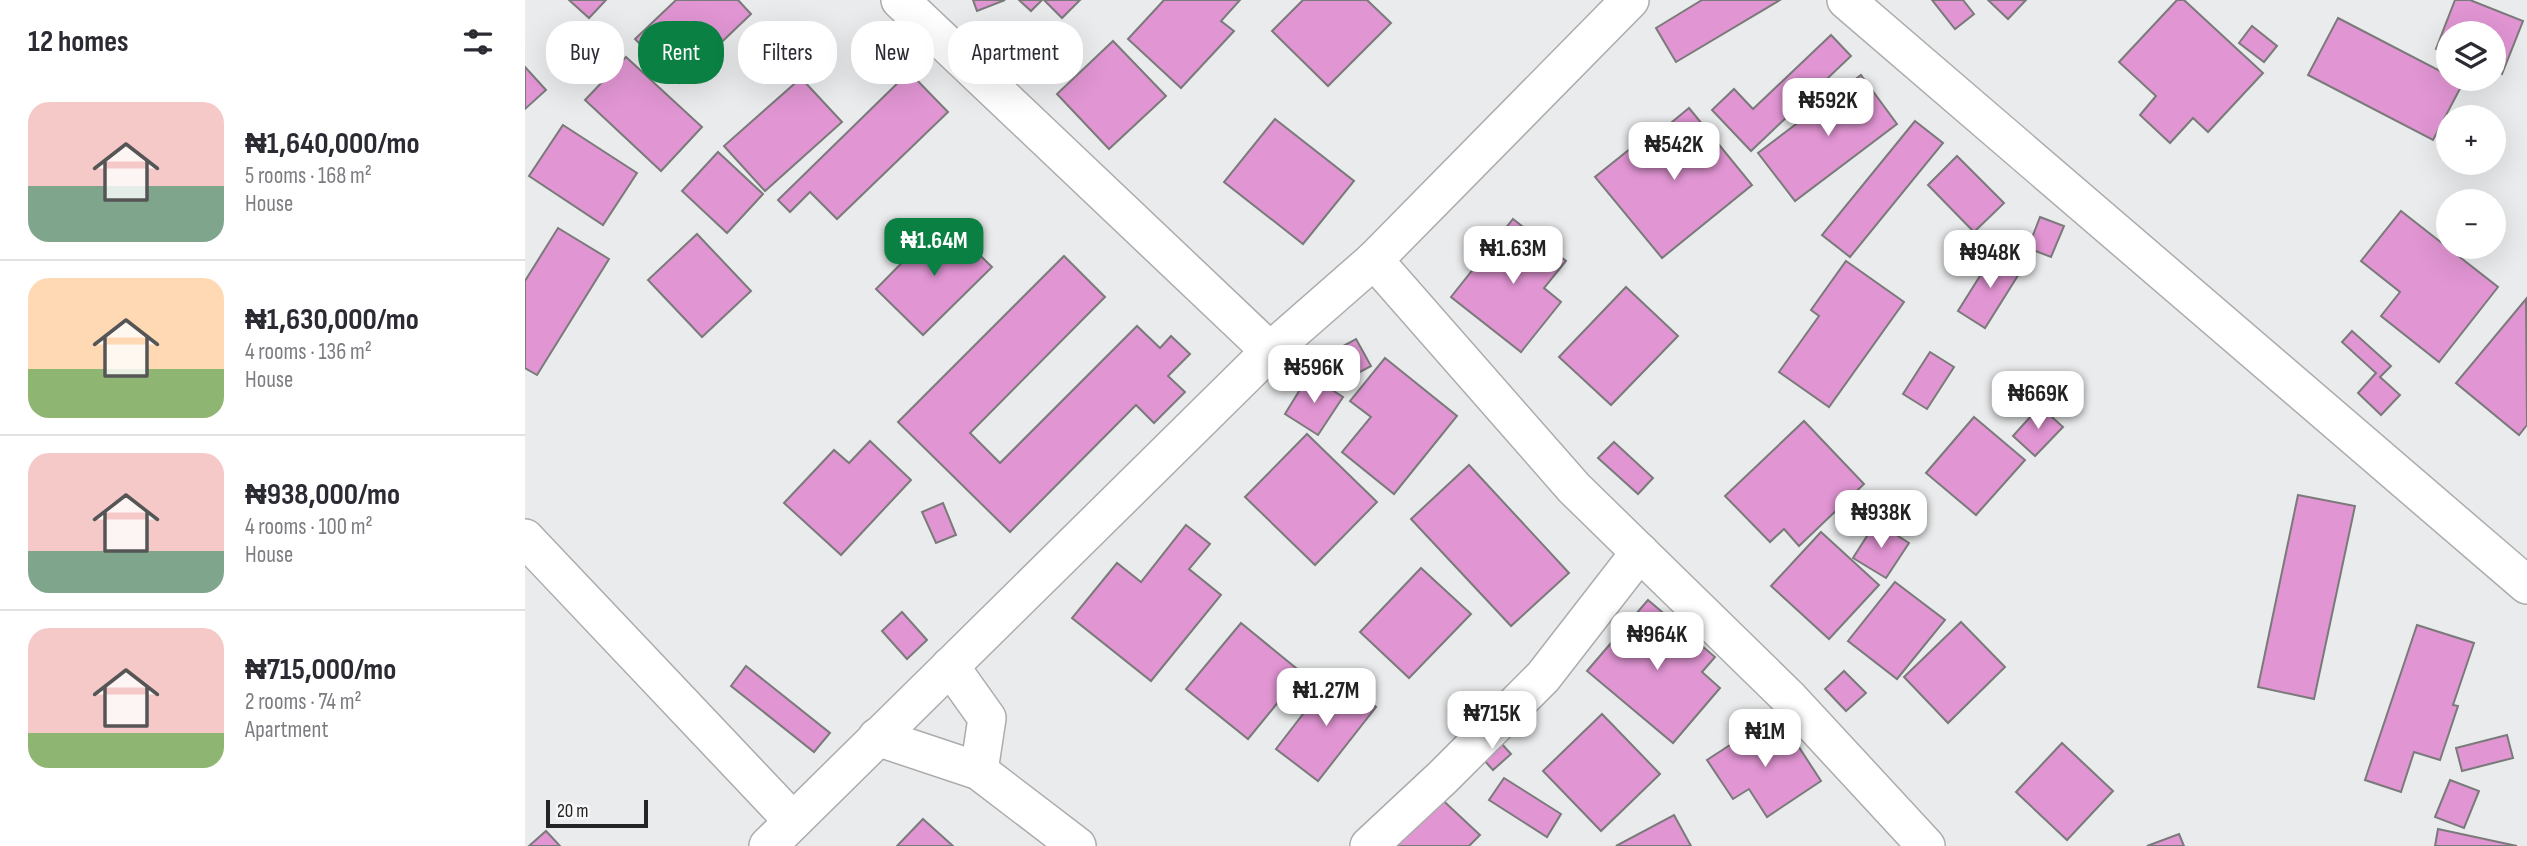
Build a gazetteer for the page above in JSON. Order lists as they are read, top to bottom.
{
  "scale_bar": "20 m",
  "page": {
    "heading": "12 homes",
    "map_buttons": ["+", "−"],
    "chip": [
      "Buy",
      "Rent",
      "Filters",
      "New",
      "Apartment"
    ],
    "price": [
      "₦592K",
      "₦542K",
      "₦1.64M",
      "₦1.63M",
      "₦948K",
      "₦596K",
      "₦669K",
      "₦938K",
      "₦964K",
      "₦1.27M",
      "₦715K",
      "₦1M"
    ],
    "list": [
      {
        "name": "₦1,640,000/mo",
        "note": "5 rooms · 168 m² · House"
      },
      {
        "name": "₦1,630,000/mo",
        "note": "4 rooms · 136 m² · House"
      },
      {
        "name": "₦938,000/mo",
        "note": "4 rooms · 100 m² · House"
      },
      {
        "name": "₦715,000/mo",
        "note": "2 rooms · 74 m² · Apartment"
      }
    ],
    "scale": "20 m"
  }
}
